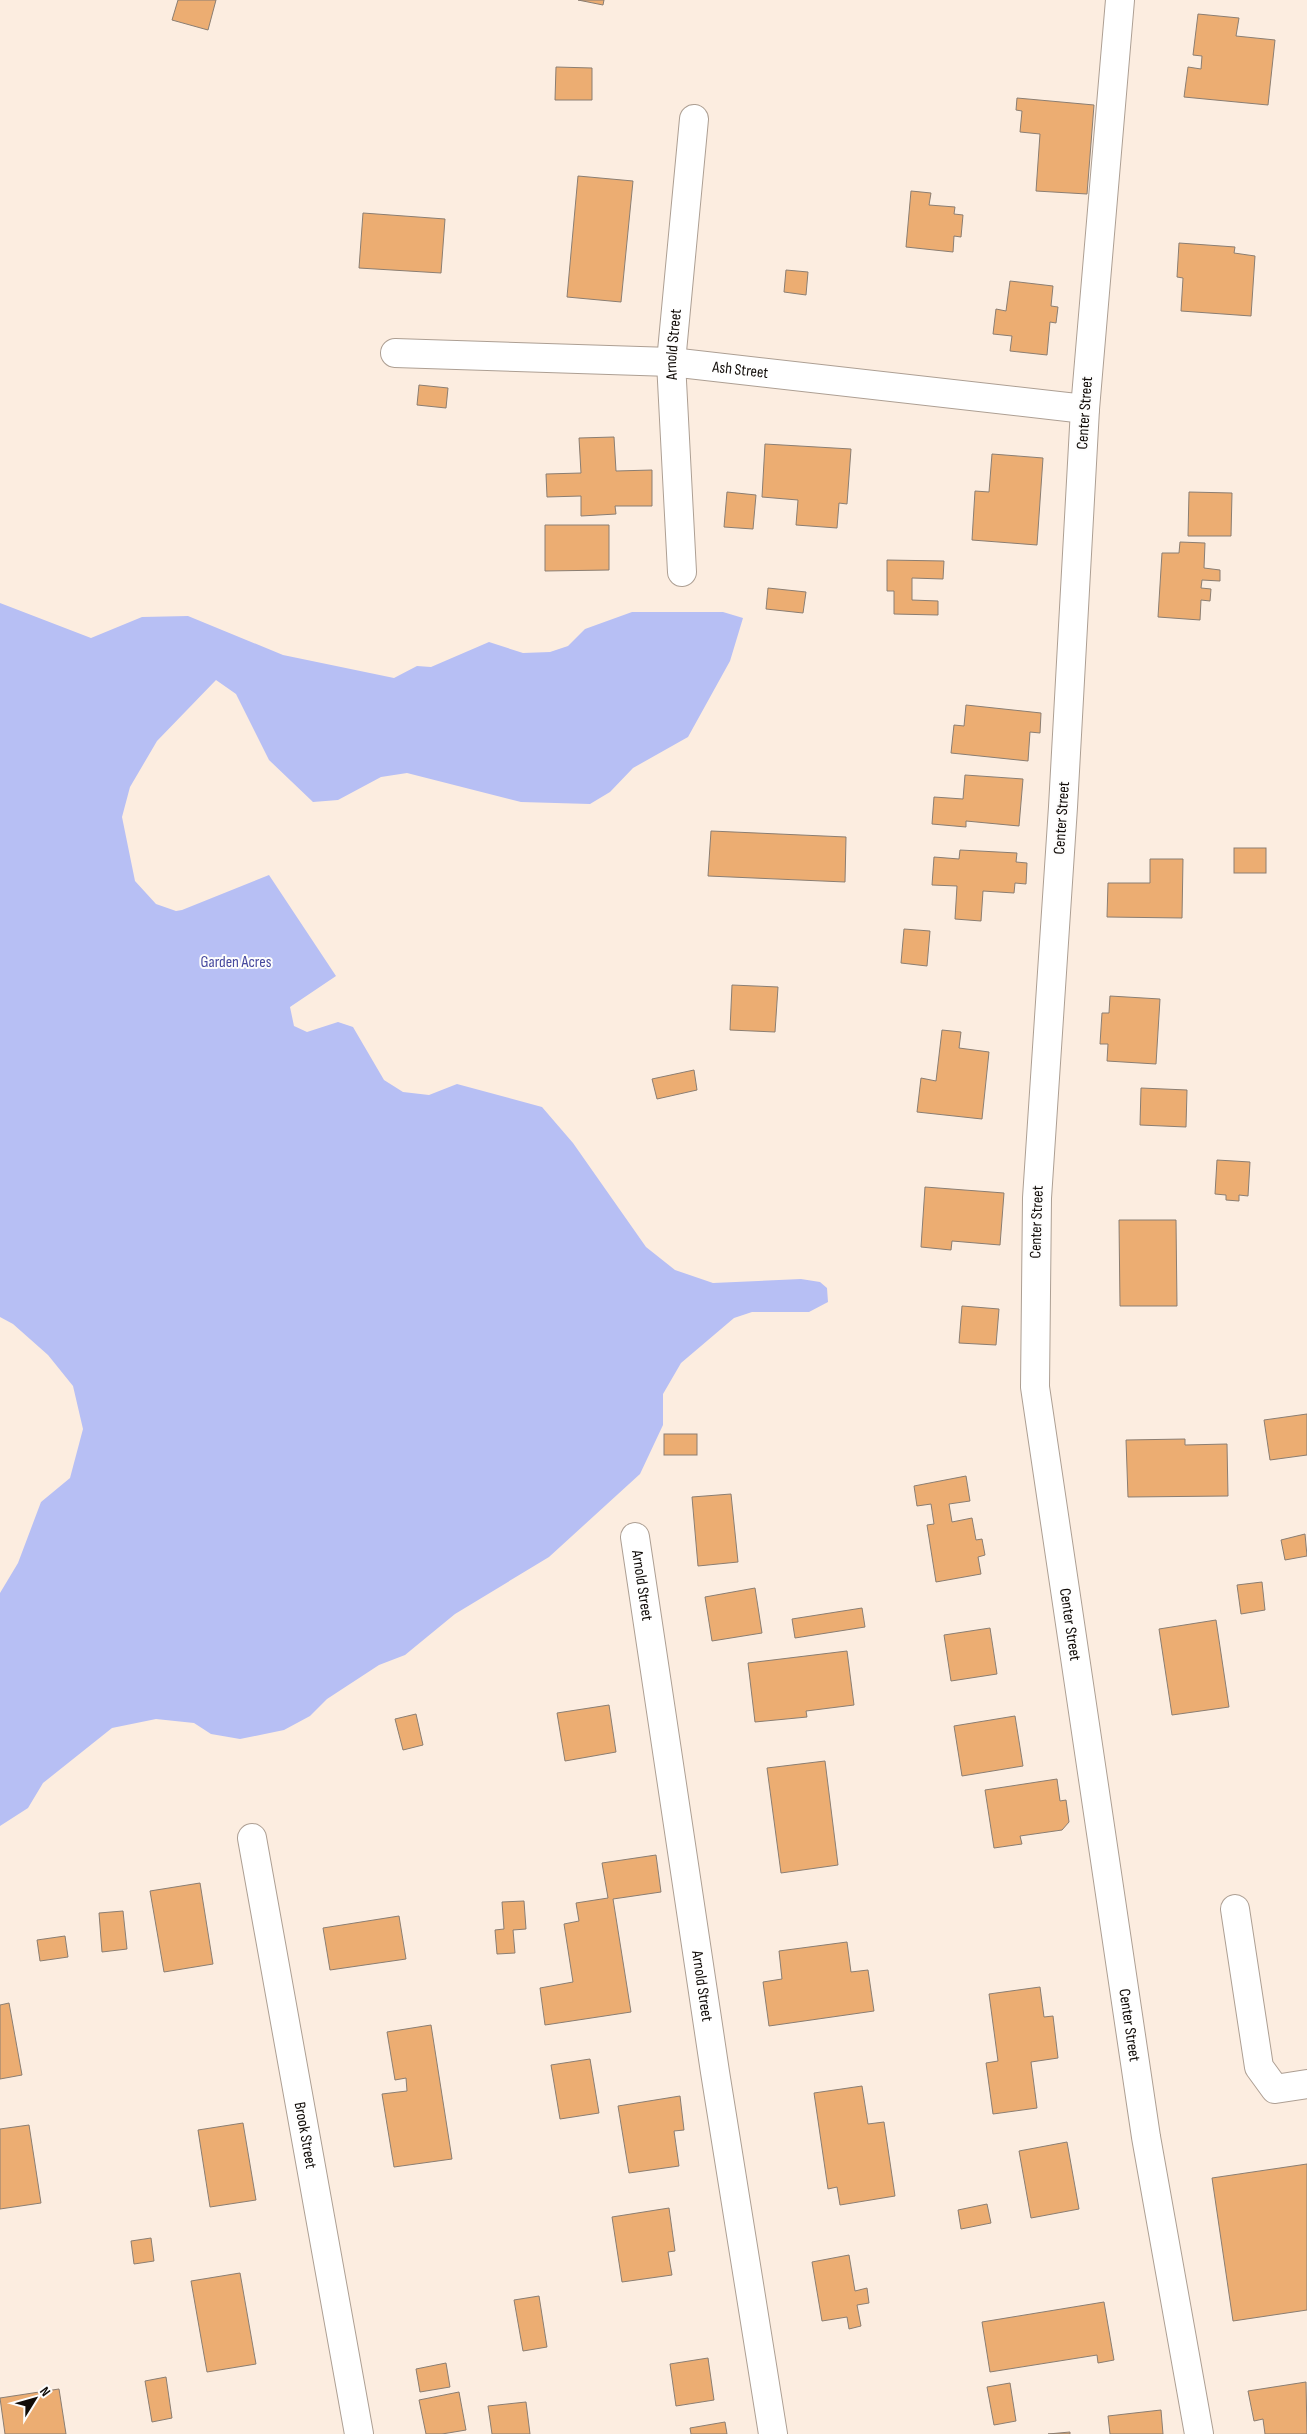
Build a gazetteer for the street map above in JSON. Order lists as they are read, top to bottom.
{
  "streets": {
    "street": [
      "Arnold Street",
      "Ash Street",
      "Center Street",
      "Brook Street"
    ]
  },
  "crossings": [
    ["Arnold Street", "Ash Street"],
    ["Ash Street", "Center Street"]
  ],
  "parks": ["Garden Acres"],
  "north": "top right"
}
